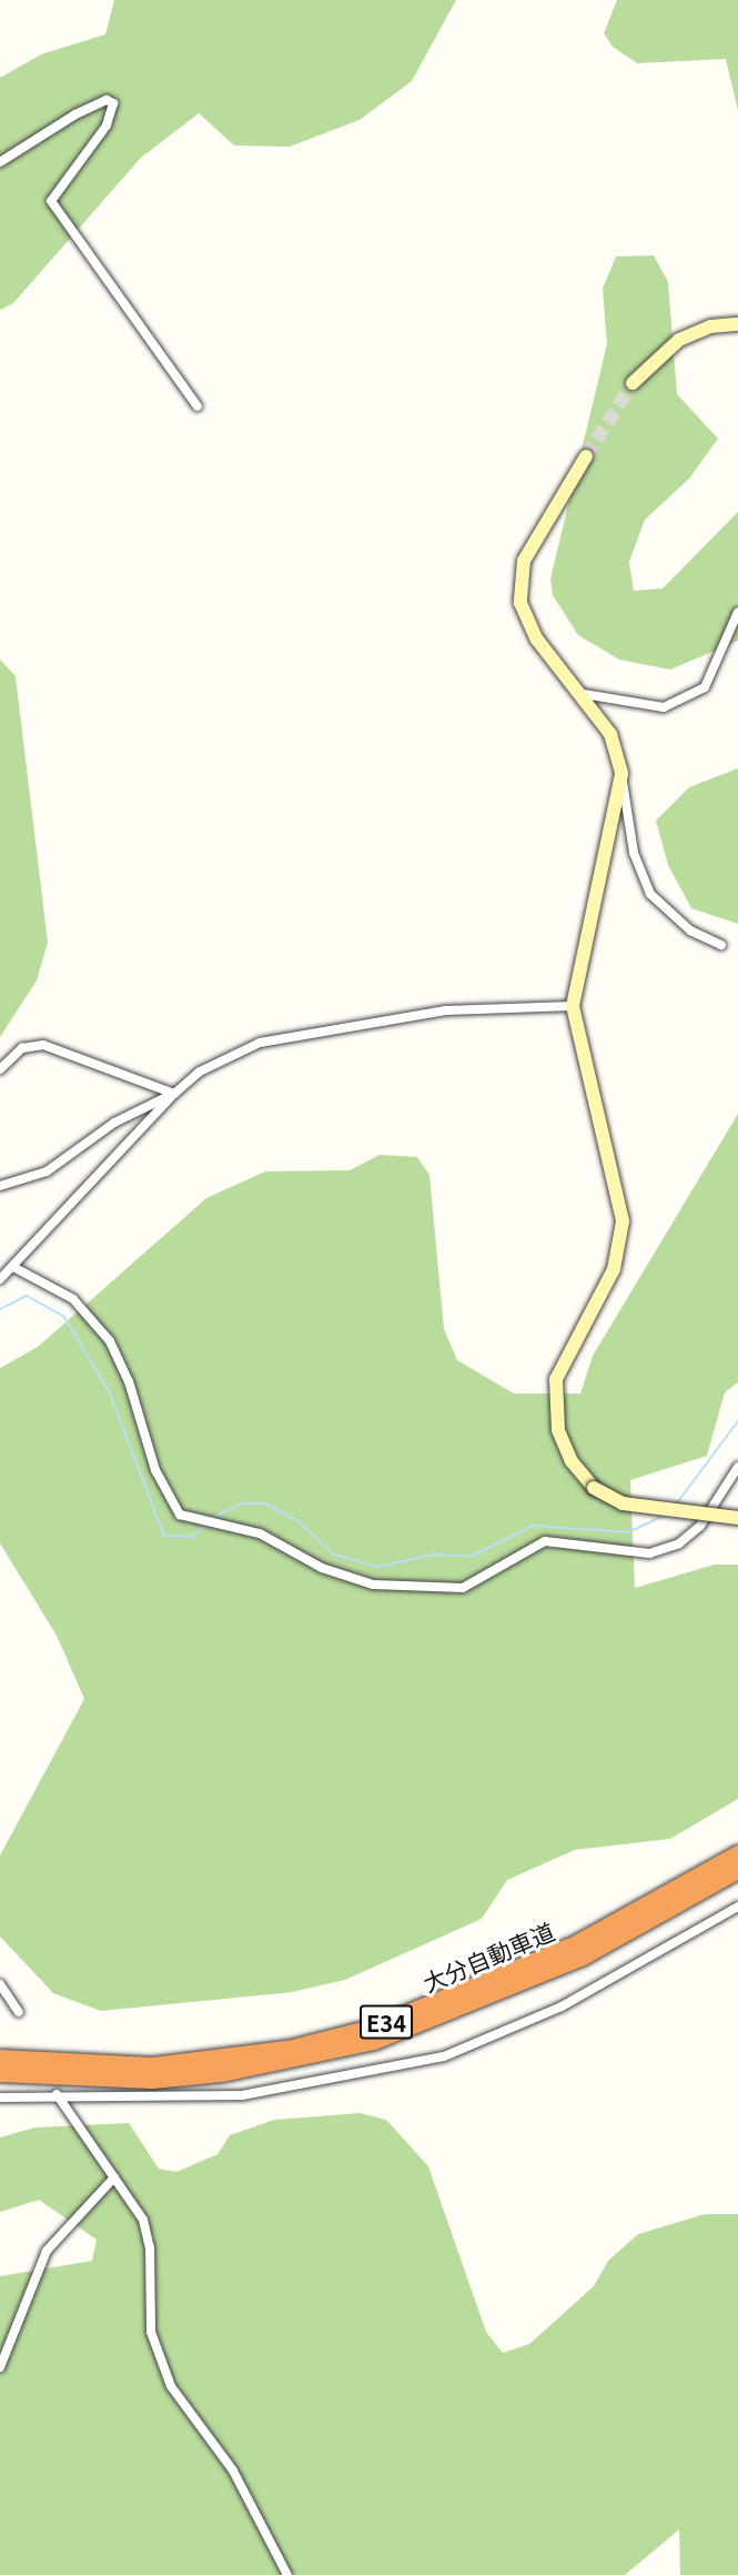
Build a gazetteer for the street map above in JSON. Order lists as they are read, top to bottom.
{
  "streets": {
    "highway": ["大分自動車道", "E34"]
  }
}
